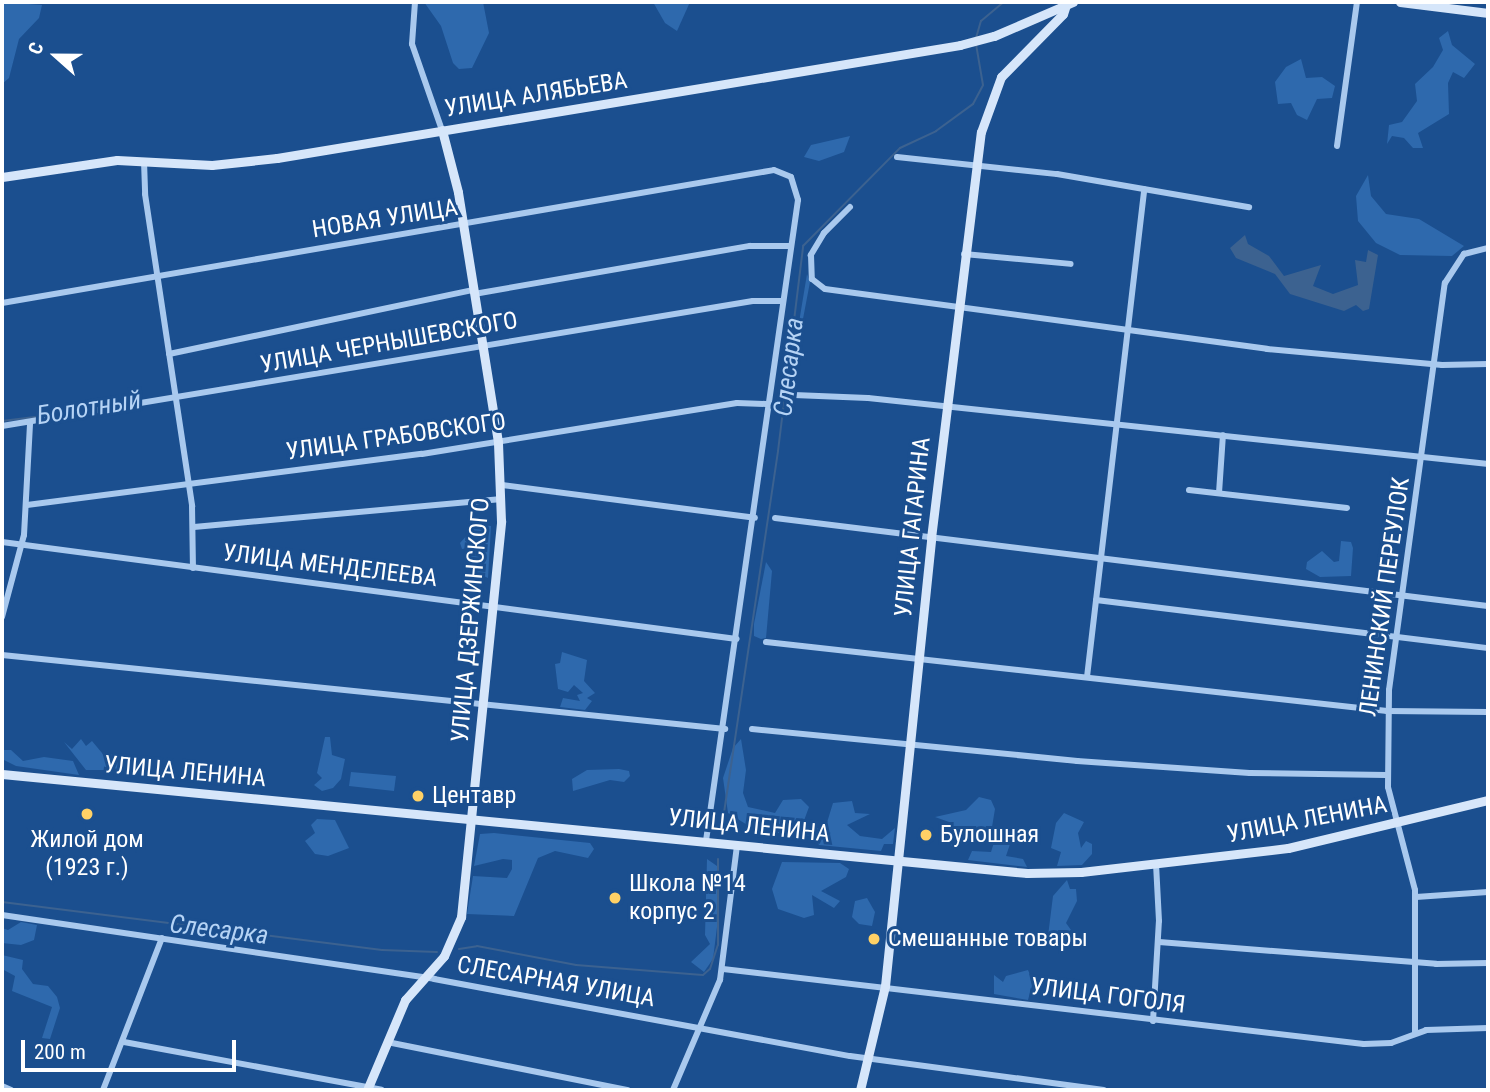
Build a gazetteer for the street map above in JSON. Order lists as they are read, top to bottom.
{
  "streets": {
    "main road": [
      "УЛИЦА АЛЯБЬЕВА",
      "УЛИЦА ГАГАРИНА",
      "УЛИЦА ДЗЕРЖИНСКОГО",
      "УЛИЦА ЛЕНИНА"
    ],
    "street": [
      "НОВАЯ УЛИЦА",
      "УЛИЦА ЧЕРНЫШЕВСКОГО",
      "УЛИЦА ГРАБОВСКОГО",
      "УЛИЦА МЕНДЕЛЕЕВА",
      "ЛЕНИНСКИЙ ПЕРЕУЛОК",
      "СЛЕСАРНАЯ УЛИЦА",
      "УЛИЦА ГОГОЛЯ"
    ]
  },
  "crossings": [
    ["УЛИЦА АЛЯБЬЕВА", "УЛИЦА ГАГАРИНА"],
    ["УЛИЦА АЛЯБЬЕВА", "УЛИЦА ДЗЕРЖИНСКОГО"],
    ["НОВАЯ УЛИЦА", "УЛИЦА ДЗЕРЖИНСКОГО"],
    ["УЛИЦА ЧЕРНЫШЕВСКОГО", "УЛИЦА ДЗЕРЖИНСКОГО"],
    ["УЛИЦА ГРАБОВСКОГО", "УЛИЦА ДЗЕРЖИНСКОГО"],
    ["УЛИЦА ГАГАРИНА", "УЛИЦА ЛЕНИНА"],
    ["УЛИЦА ГАГАРИНА", "СЛЕСАРНАЯ УЛИЦА"],
    ["УЛИЦА ГАГАРИНА", "УЛИЦА ГОГОЛЯ"],
    ["УЛИЦА МЕНДЕЛЕЕВА", "УЛИЦА ДЗЕРЖИНСКОГО"],
    ["ЛЕНИНСКИЙ ПЕРЕУЛОК", "УЛИЦА ЛЕНИНА"],
    ["ЛЕНИНСКИЙ ПЕРЕУЛОК", "УЛИЦА ГОГОЛЯ"],
    ["УЛИЦА ДЗЕРЖИНСКОГО", "УЛИЦА ЛЕНИНА"],
    ["УЛИЦА ДЗЕРЖИНСКОГО", "СЛЕСАРНАЯ УЛИЦА"]
  ],
  "water": ["Слесарка", "Болотный"],
  "places": [
    "Центавр",
    "Жилой дом (1923 г.)",
    "Булошная",
    "Школа №14 корпус 2",
    "Смешанные товары"
  ],
  "scale_bar": "200 m",
  "north": "left"
}
